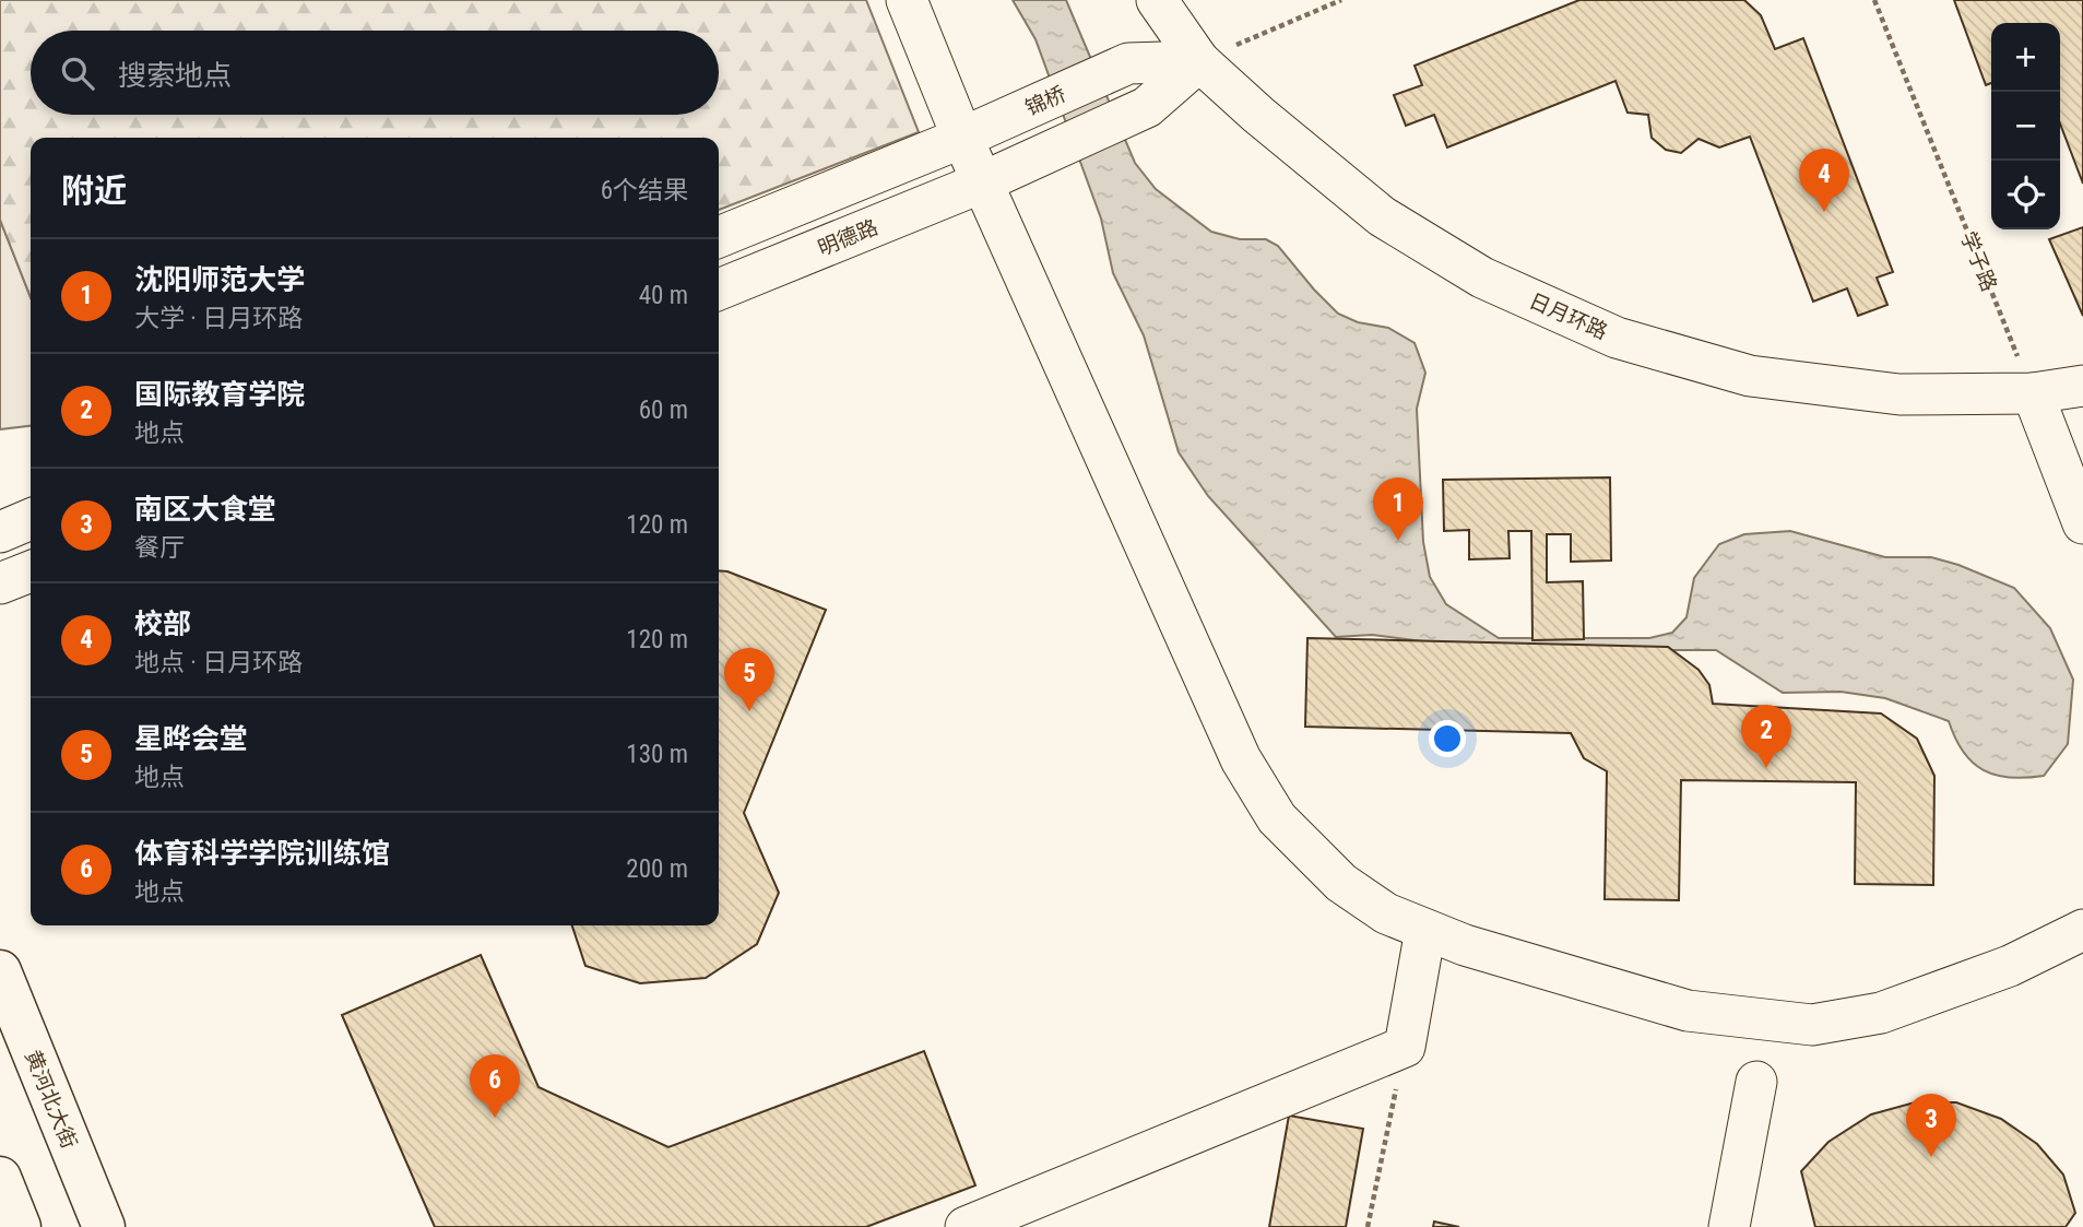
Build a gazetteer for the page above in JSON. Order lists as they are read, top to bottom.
{
  "streets": {
    "highway": ["黄河北大街"],
    "street": ["锦桥", "明德路", "日月环路"],
    "path": ["学子路"]
  },
  "crossings": [
    ["锦桥", "日月环路"],
    ["学子路", "日月环路"]
  ],
  "page": {
    "map_buttons": ["+", "−"],
    "search": "搜索地点",
    "heading": ["附近", "6个结果"],
    "pins": [
      "4",
      "1",
      "5",
      "2",
      "6",
      "3"
    ],
    "list": [
      {
        "mark": "1",
        "name": "沈阳师范大学",
        "note": "大学 · 日月环路",
        "value": "40 m"
      },
      {
        "mark": "2",
        "name": "国际教育学院",
        "note": "地点",
        "value": "60 m"
      },
      {
        "mark": "3",
        "name": "南区大食堂",
        "note": "餐厅",
        "value": "120 m"
      },
      {
        "mark": "4",
        "name": "校部",
        "note": "地点 · 日月环路",
        "value": "120 m"
      },
      {
        "mark": "5",
        "name": "星晔会堂",
        "note": "地点",
        "value": "130 m"
      },
      {
        "mark": "6",
        "name": "体育科学学院训练馆",
        "note": "地点",
        "value": "200 m"
      }
    ]
  }
}
